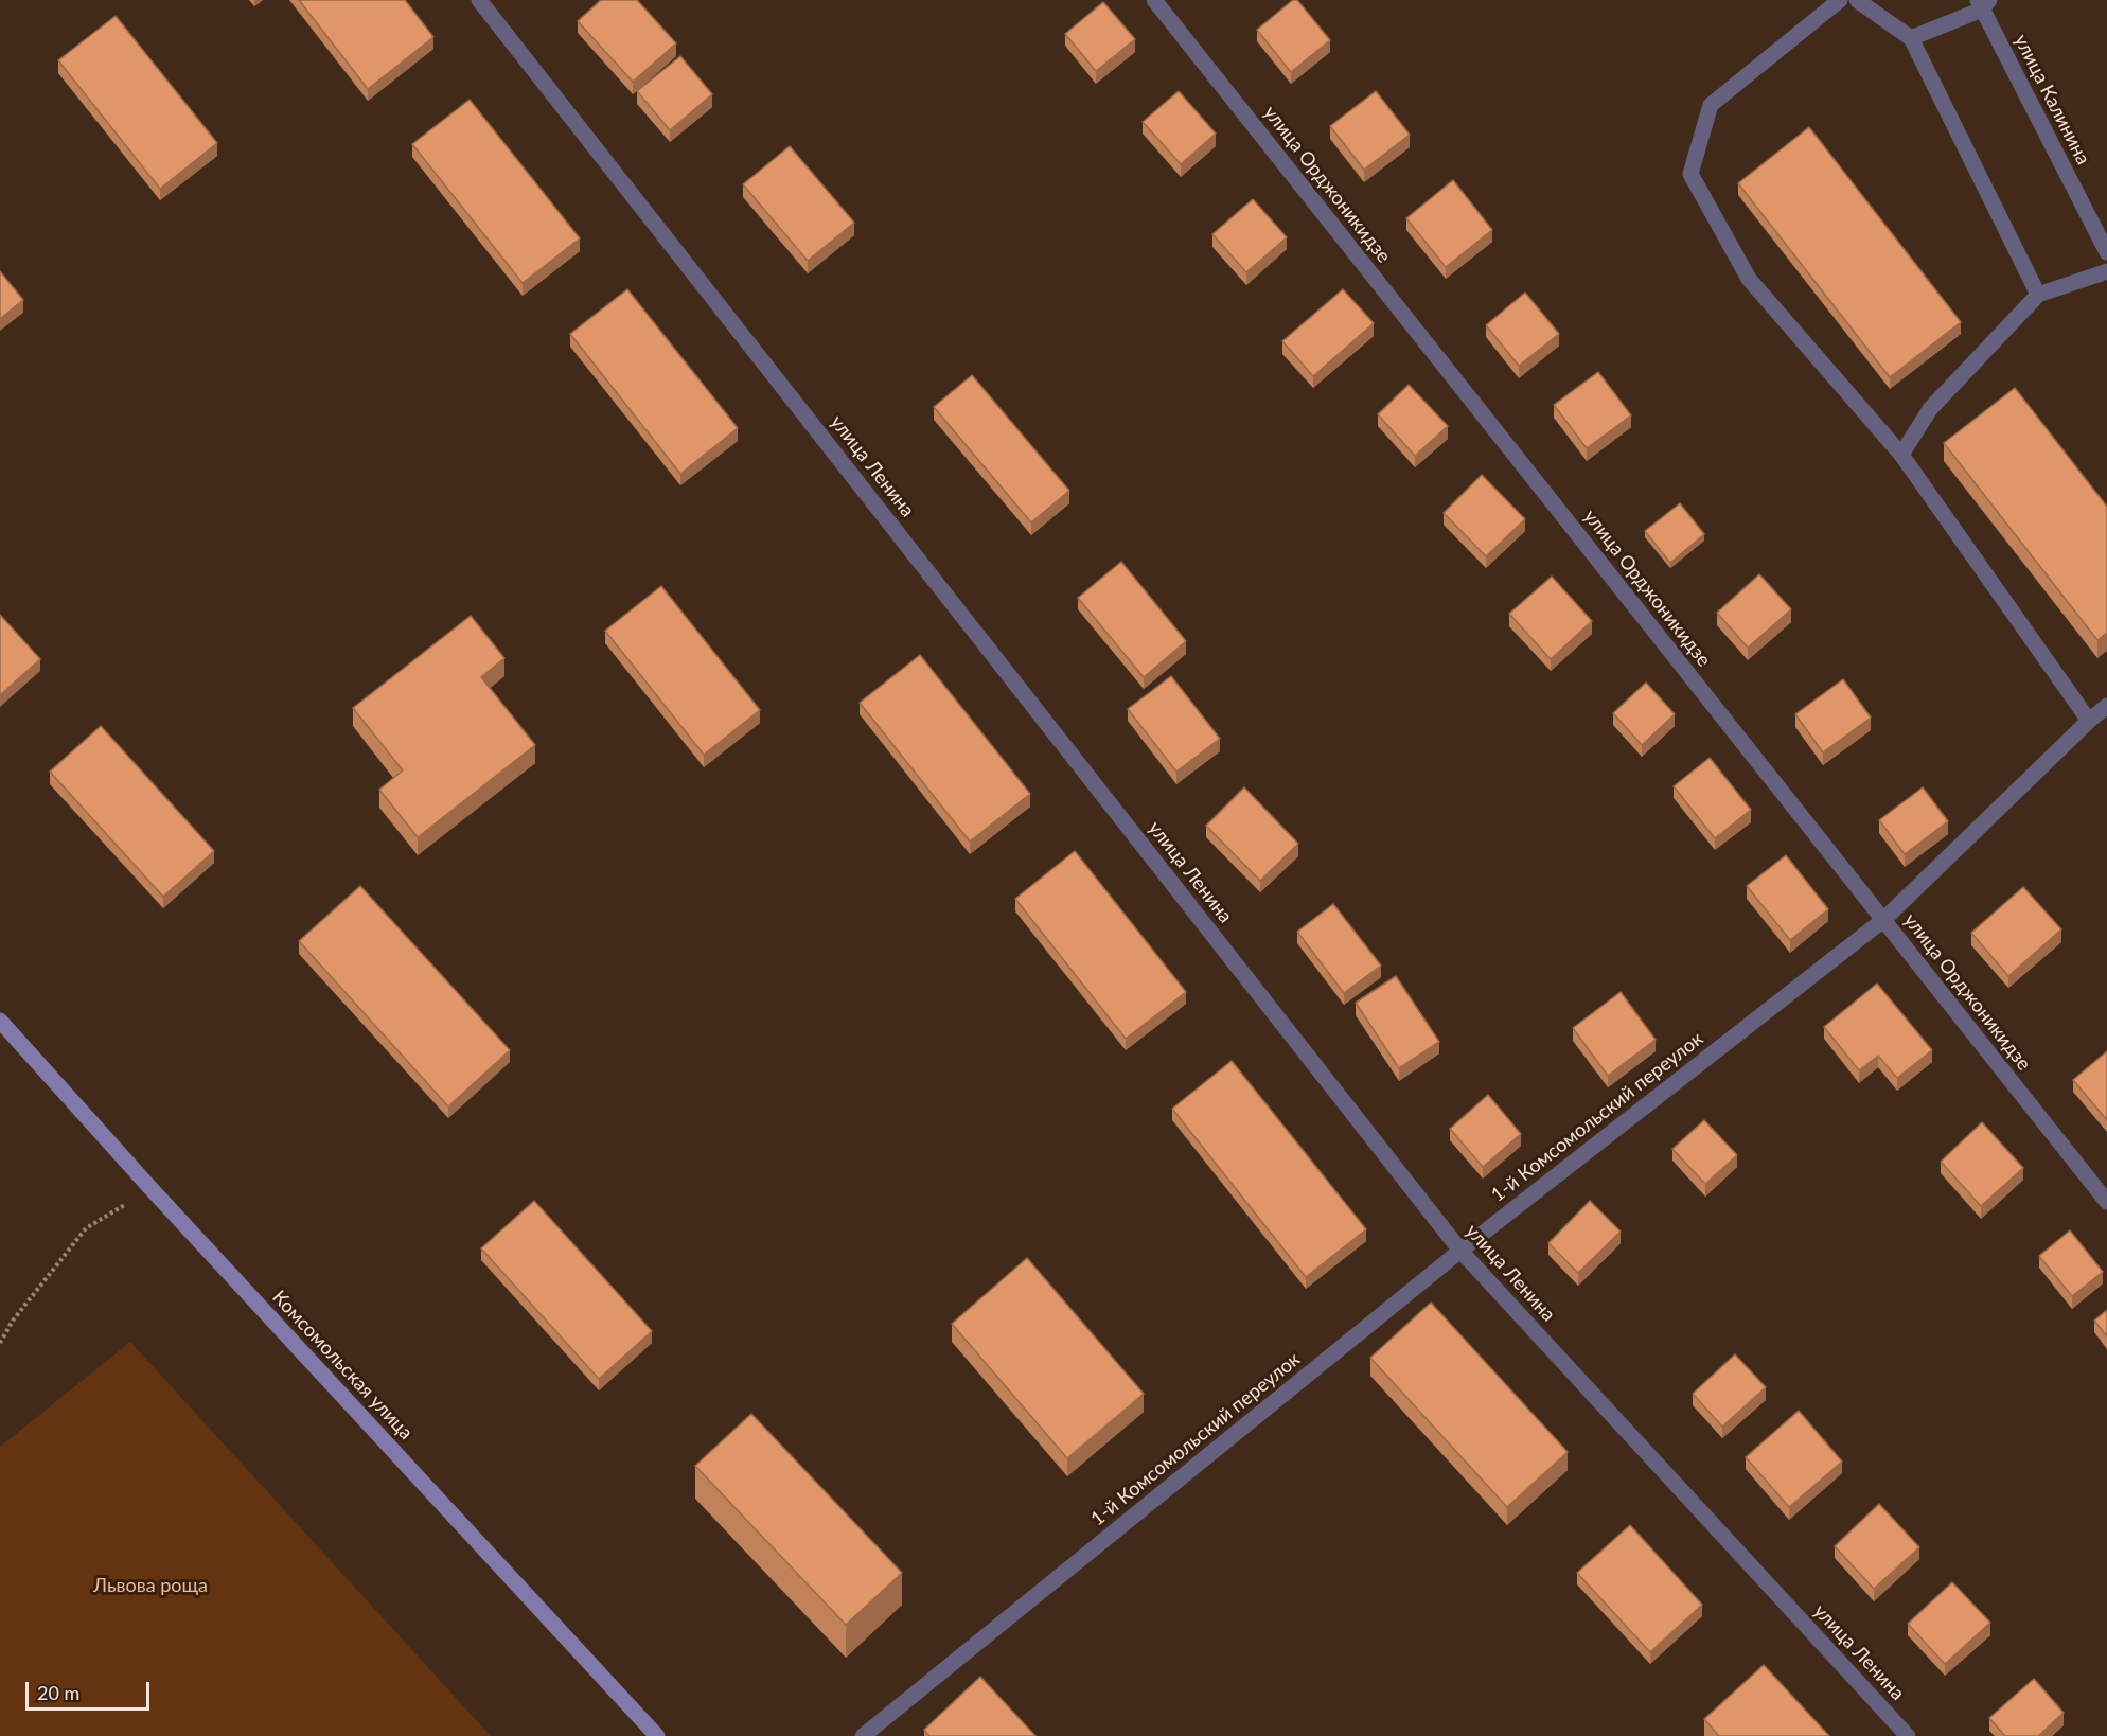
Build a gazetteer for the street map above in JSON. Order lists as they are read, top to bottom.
{
  "streets": {
    "main road": ["Комсомольская улица"],
    "street": [
      "улица Калинина",
      "улица Орджоникидзе",
      "улица Ленина",
      "1-й Комсомольский переулок"
    ]
  },
  "crossings": [
    ["улица Орджоникидзе", "1-й Комсомольский переулок"],
    ["улица Ленина", "1-й Комсомольский переулок"]
  ],
  "parks": ["Львова роща"],
  "scale_bar": "20 m"
}
